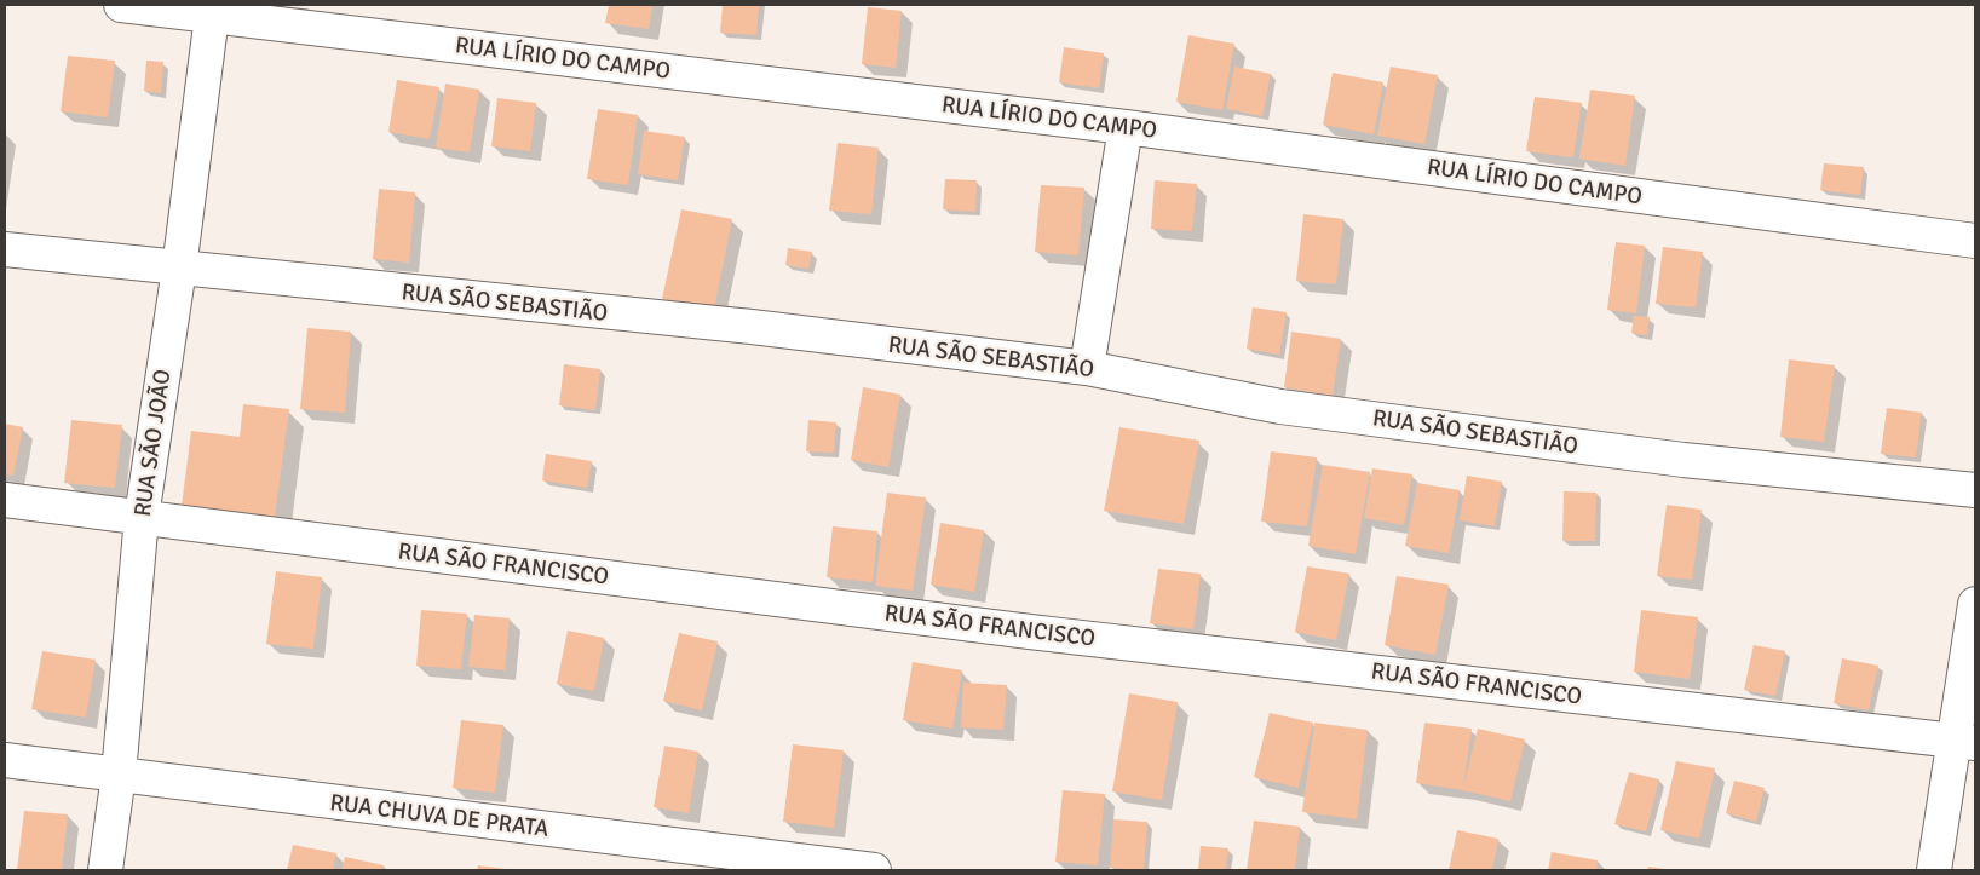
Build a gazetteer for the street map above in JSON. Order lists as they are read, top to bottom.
{
  "streets": {
    "street": [
      "RUA LÍRIO DO CAMPO",
      "RUA SÃO SEBASTIÃO",
      "RUA SÃO JOÃO",
      "RUA SÃO FRANCISCO",
      "RUA CHUVA DE PRATA"
    ]
  },
  "crossings": [
    ["RUA LÍRIO DO CAMPO", "RUA SÃO JOÃO"],
    ["RUA SÃO SEBASTIÃO", "RUA SÃO JOÃO"],
    ["RUA SÃO JOÃO", "RUA SÃO FRANCISCO"],
    ["RUA SÃO JOÃO", "RUA CHUVA DE PRATA"]
  ]
}
